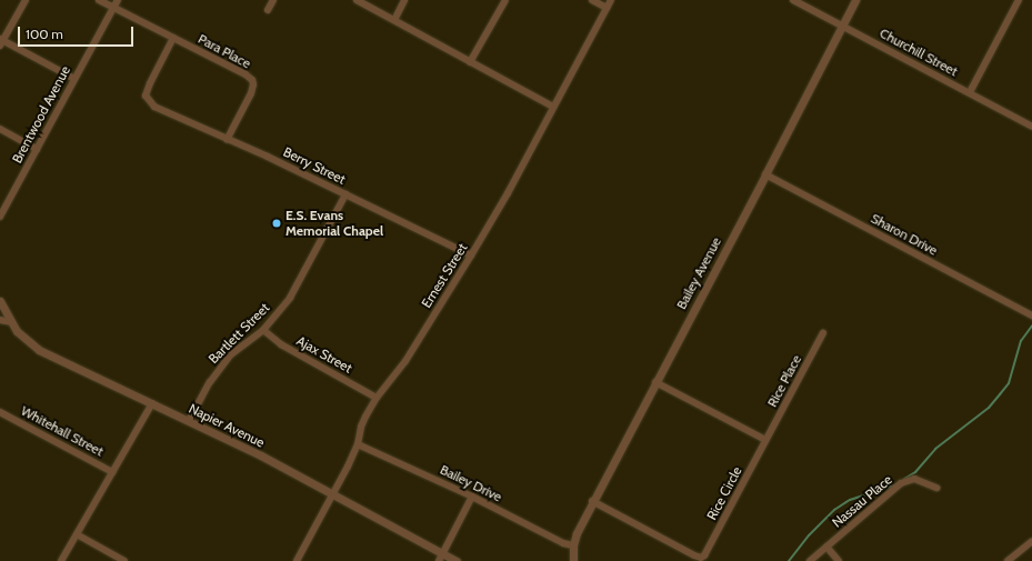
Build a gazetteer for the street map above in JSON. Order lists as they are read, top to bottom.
{
  "streets": {
    "street": [
      "Para Place",
      "Churchill Street",
      "Brentwood Avenue",
      "Berry Street",
      "Sharon Drive",
      "Bailey Avenue",
      "Ernest Street",
      "Bartlett Street",
      "Ajax Street",
      "Rice Place",
      "Napier Avenue",
      "Whitehall Street",
      "Bailey Drive",
      "Rice Circle",
      "Nassau Place"
    ]
  },
  "crossings": [
    ["Para Place", "Berry Street"],
    ["Churchill Street", "Bailey Avenue"],
    ["Berry Street", "Ernest Street"],
    ["Berry Street", "Bartlett Street"],
    ["Sharon Drive", "Bailey Avenue"],
    ["Bailey Avenue", "Bailey Drive"],
    ["Bailey Avenue", "Rice Circle"],
    ["Ernest Street", "Ajax Street"],
    ["Ernest Street", "Napier Avenue"],
    ["Ernest Street", "Bailey Drive"],
    ["Bartlett Street", "Ajax Street"],
    ["Bartlett Street", "Napier Avenue"],
    ["Rice Place", "Rice Circle"]
  ],
  "places": ["E.S. Evans Memorial Chapel"],
  "scale_bar": "100 m"
}
